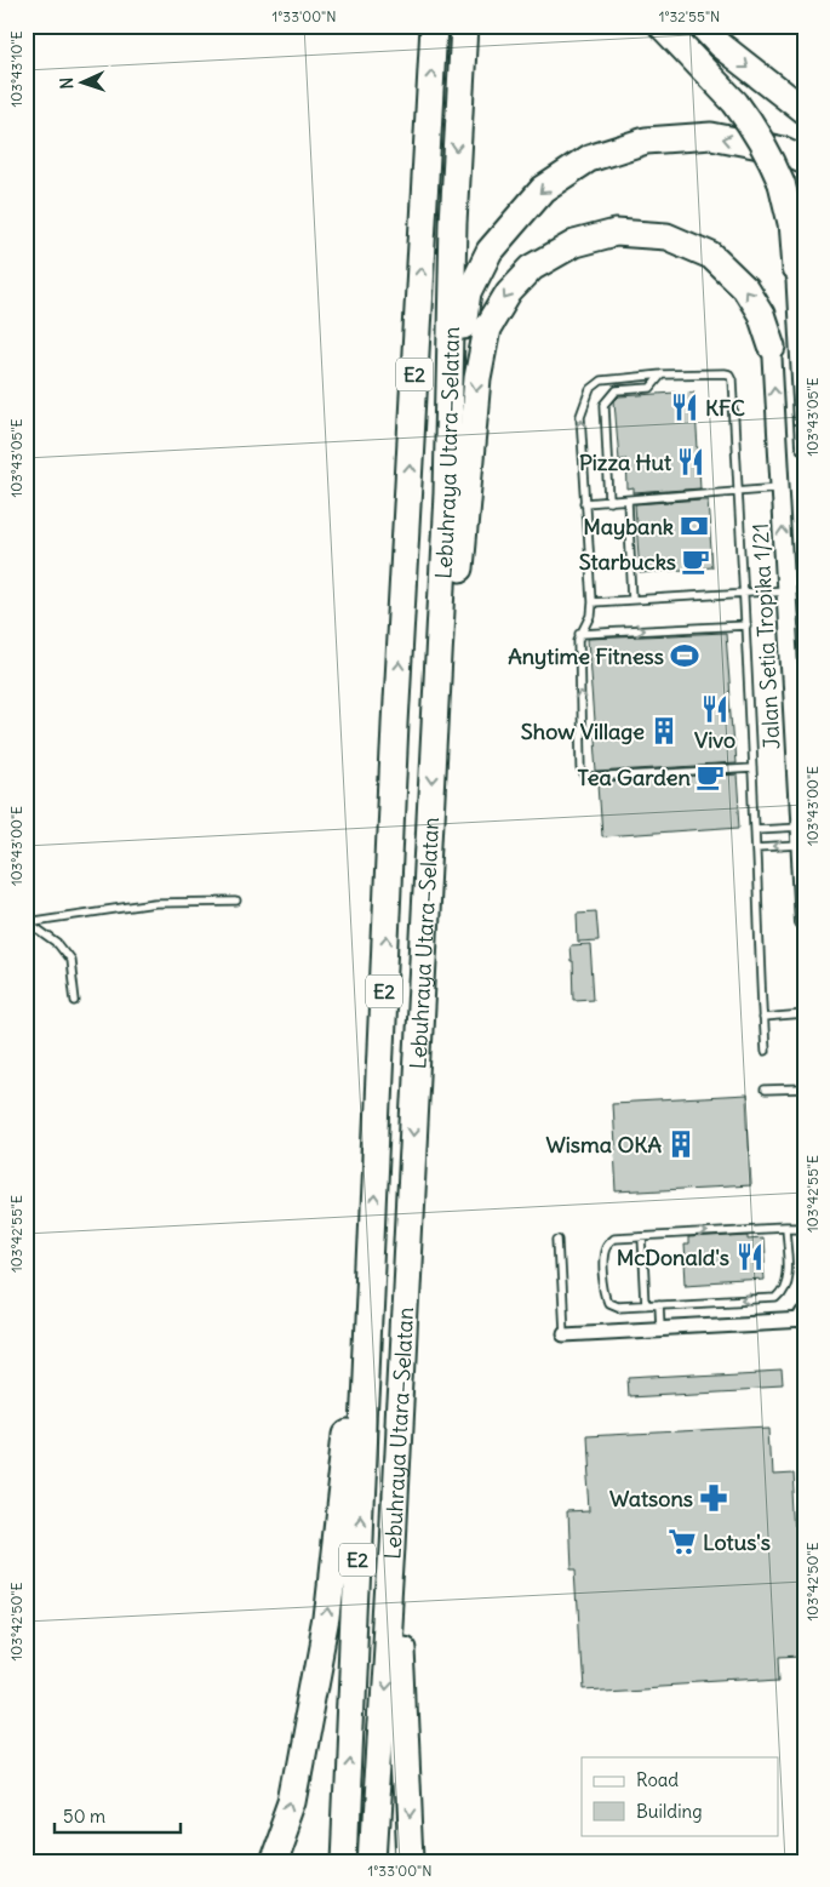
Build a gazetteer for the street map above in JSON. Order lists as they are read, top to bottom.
{
  "streets": {
    "highway": ["E2", "Lebuhraya Utara–Selatan"],
    "street": ["Jalan Setia Tropika 1/21"]
  },
  "places": {
    "restaurant": [
      "KFC",
      "Pizza Hut",
      "Vivo",
      "McDonald's"
    ],
    "bank": ["Maybank"],
    "cafe": ["Starbucks", "Tea Garden"],
    "sports": ["Anytime Fitness"],
    "building": ["Show Village", "Wisma OKA"],
    "pharmacy": ["Watsons"],
    "supermarket": ["Lotus's"]
  },
  "legend": ["Road", "Building"],
  "scale_bar": "50 m",
  "north": "left",
  "coordinates": [
    "1°33'00\"N",
    "1°32'55\"N",
    "103°43'10\"E",
    "103°43'05\"E",
    "103°43'00\"E",
    "103°42'55\"E",
    "103°42'50\"E"
  ]
}
